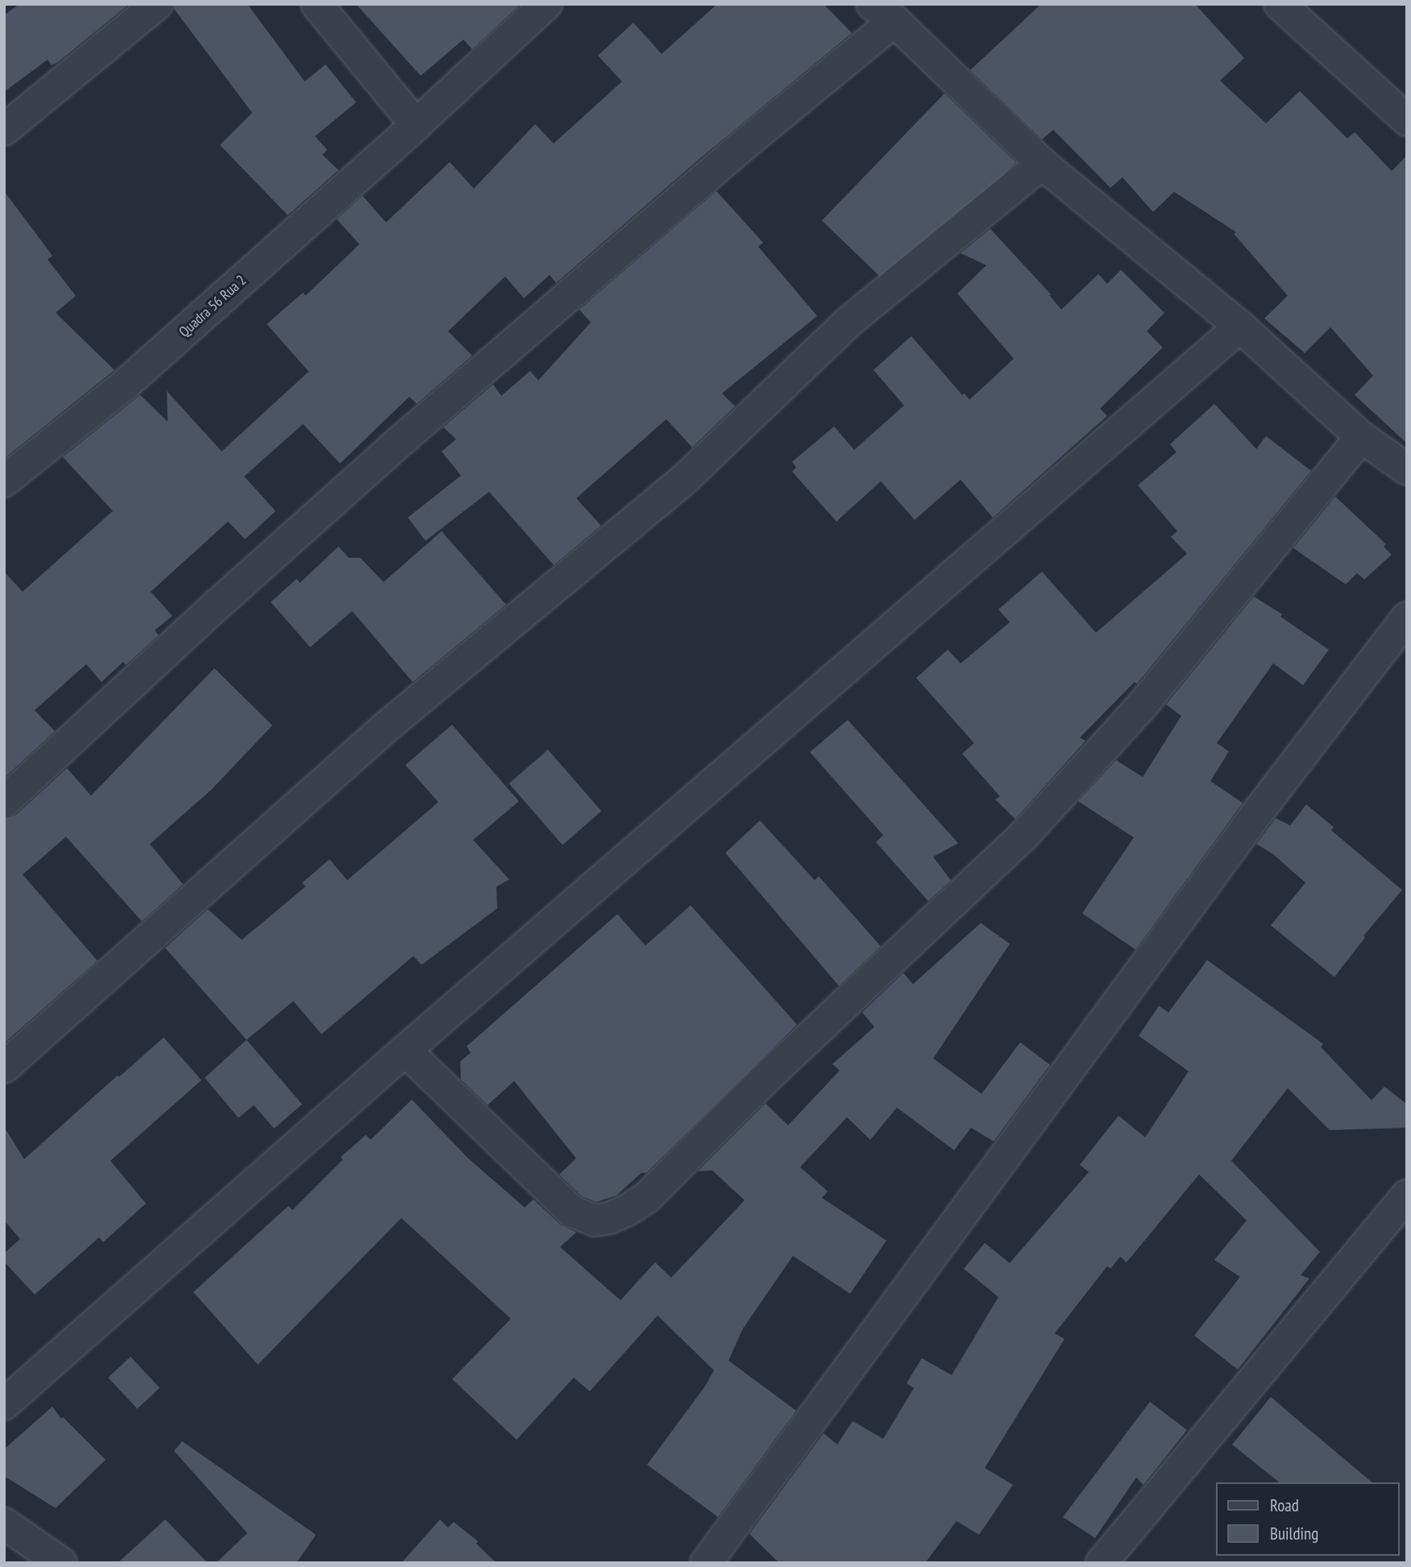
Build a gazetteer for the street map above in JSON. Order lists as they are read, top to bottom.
{
  "streets": {
    "street": ["Quadra 56 Rua 2"]
  },
  "legend": ["Road", "Building"]
}
